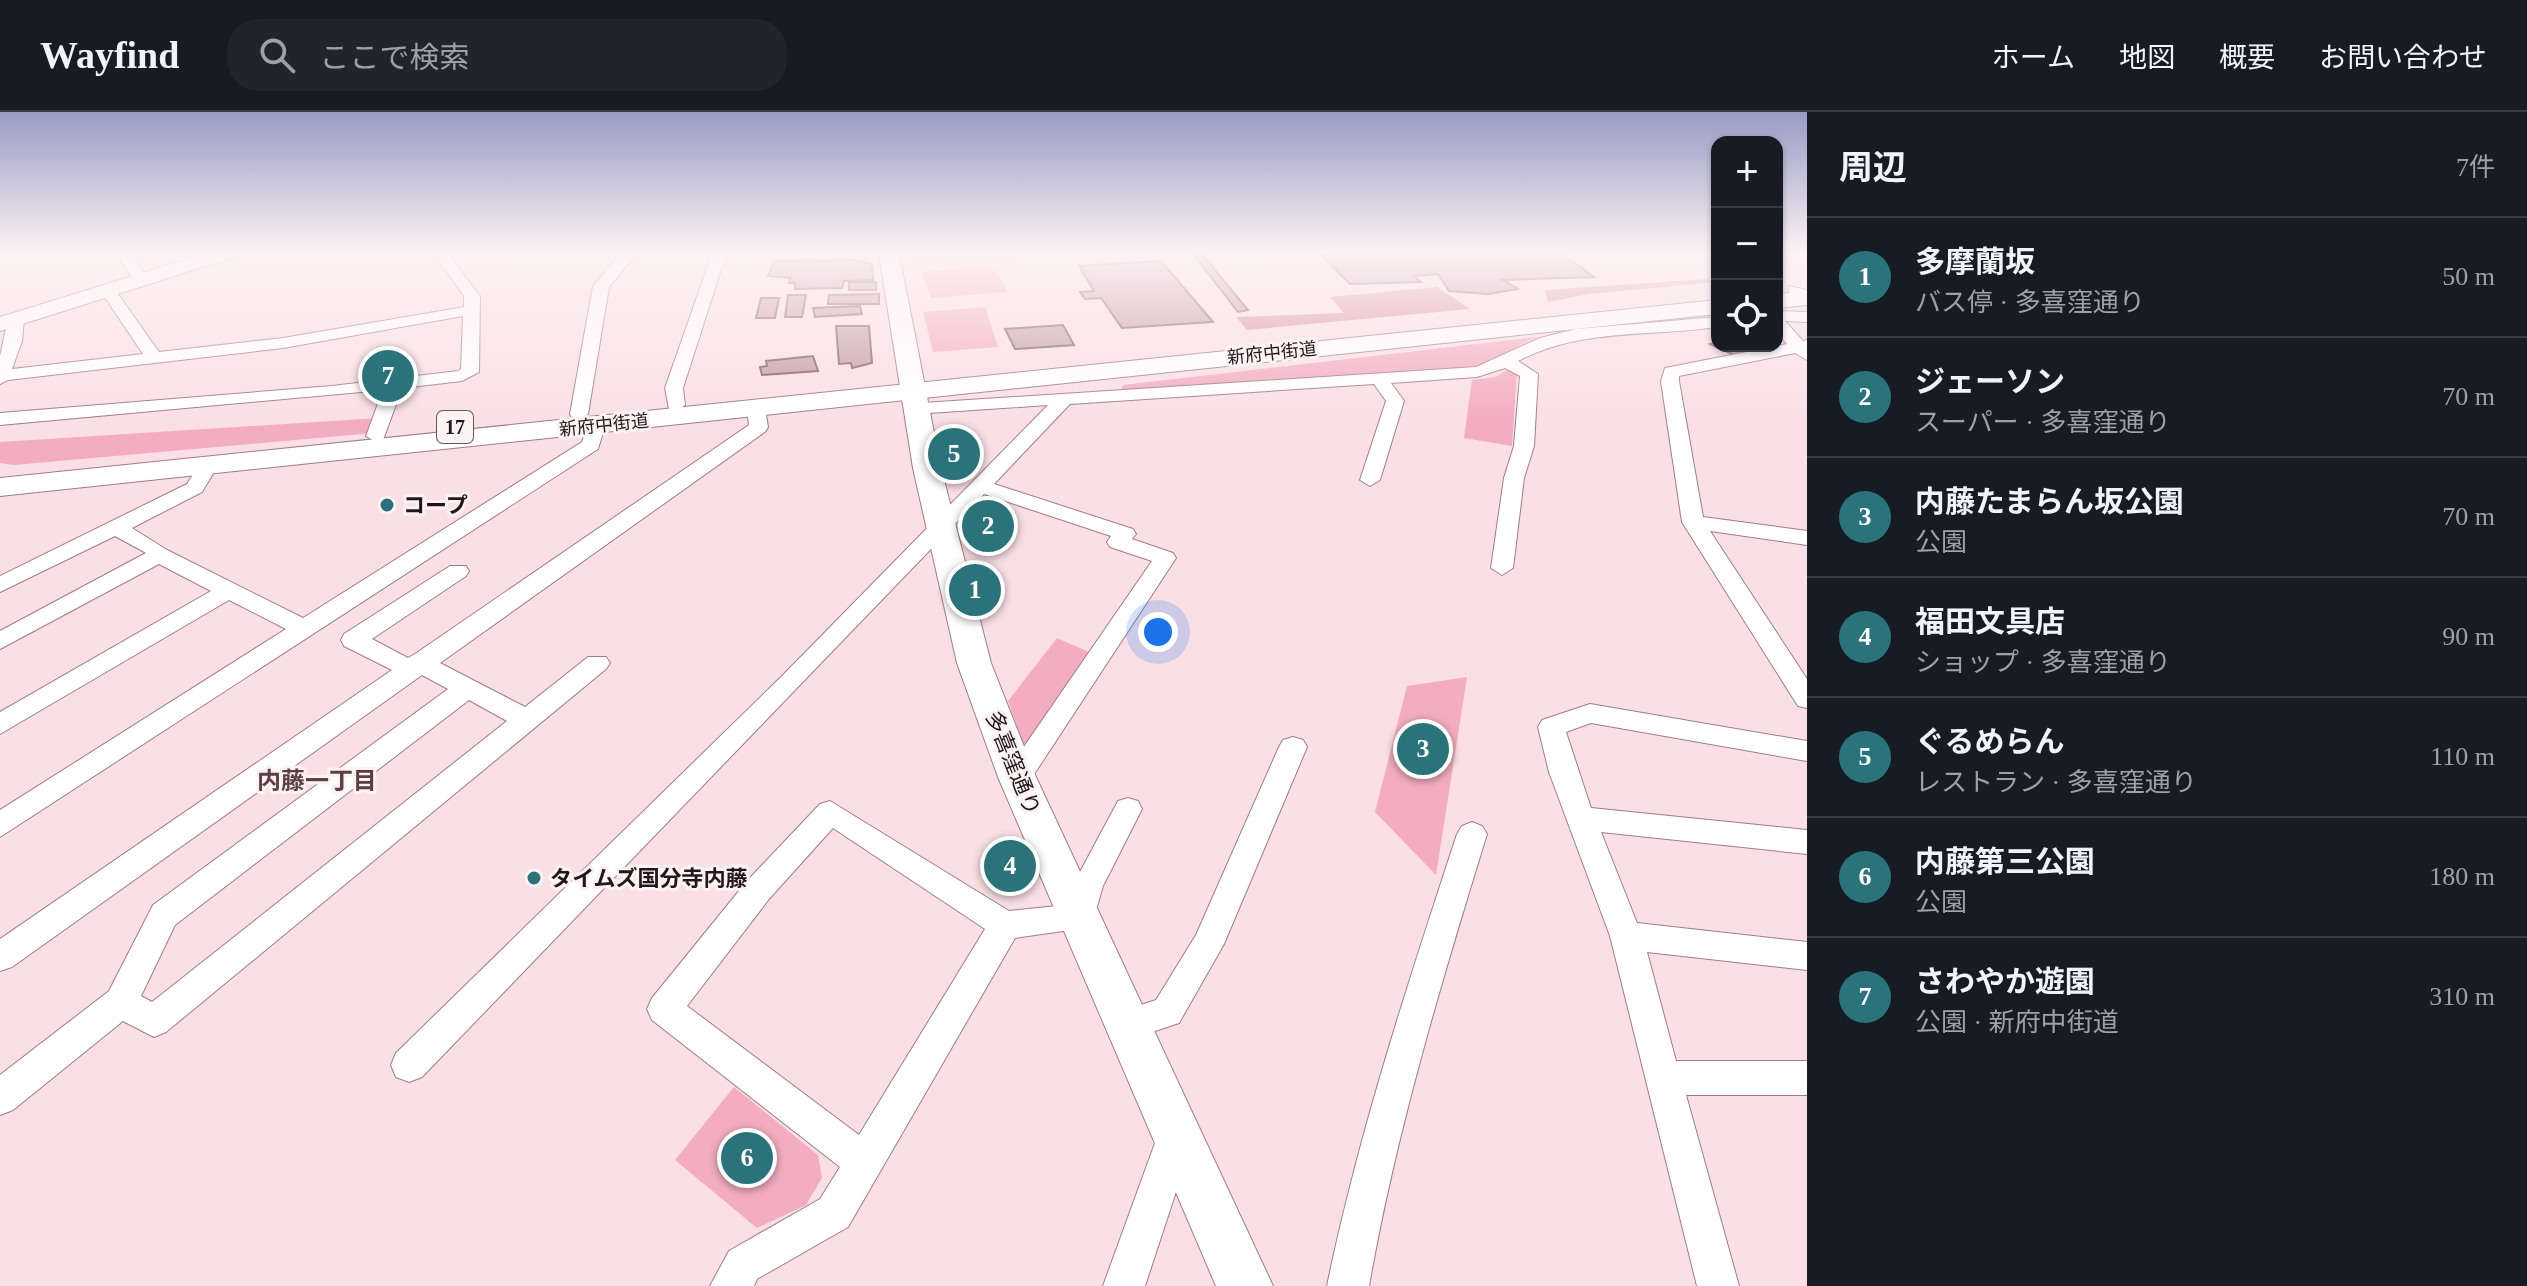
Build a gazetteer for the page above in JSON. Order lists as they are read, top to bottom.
{
  "streets": {
    "main road": ["新府中街道", "17", "多喜窪通り"]
  },
  "crossings": [
    ["新府中街道", "17"],
    ["新府中街道", "多喜窪通り"]
  ],
  "districts": ["内藤一丁目"],
  "places": ["コープ", "タイムズ国分寺内藤"],
  "page": {
    "header": "Wayfind",
    "search": "ここで検索",
    "nav": [
      "ホーム",
      "地図",
      "概要",
      "お問い合わせ"
    ],
    "heading": ["周辺", "7件"],
    "map_buttons": ["+", "−"],
    "list": [
      {
        "mark": "1",
        "name": "多摩蘭坂",
        "note": "バス停 · 多喜窪通り",
        "value": "50 m"
      },
      {
        "mark": "2",
        "name": "ジェーソン",
        "note": "スーパー · 多喜窪通り",
        "value": "70 m"
      },
      {
        "mark": "3",
        "name": "内藤たまらん坂公園",
        "note": "公園",
        "value": "70 m"
      },
      {
        "mark": "4",
        "name": "福田文具店",
        "note": "ショップ · 多喜窪通り",
        "value": "90 m"
      },
      {
        "mark": "5",
        "name": "ぐるめらん",
        "note": "レストラン · 多喜窪通り",
        "value": "110 m"
      },
      {
        "mark": "6",
        "name": "内藤第三公園",
        "note": "公園",
        "value": "180 m"
      },
      {
        "mark": "7",
        "name": "さわやか遊園",
        "note": "公園 · 新府中街道",
        "value": "310 m"
      }
    ],
    "pins": [
      "7",
      "5",
      "2",
      "1",
      "3",
      "4",
      "6"
    ]
  }
}
